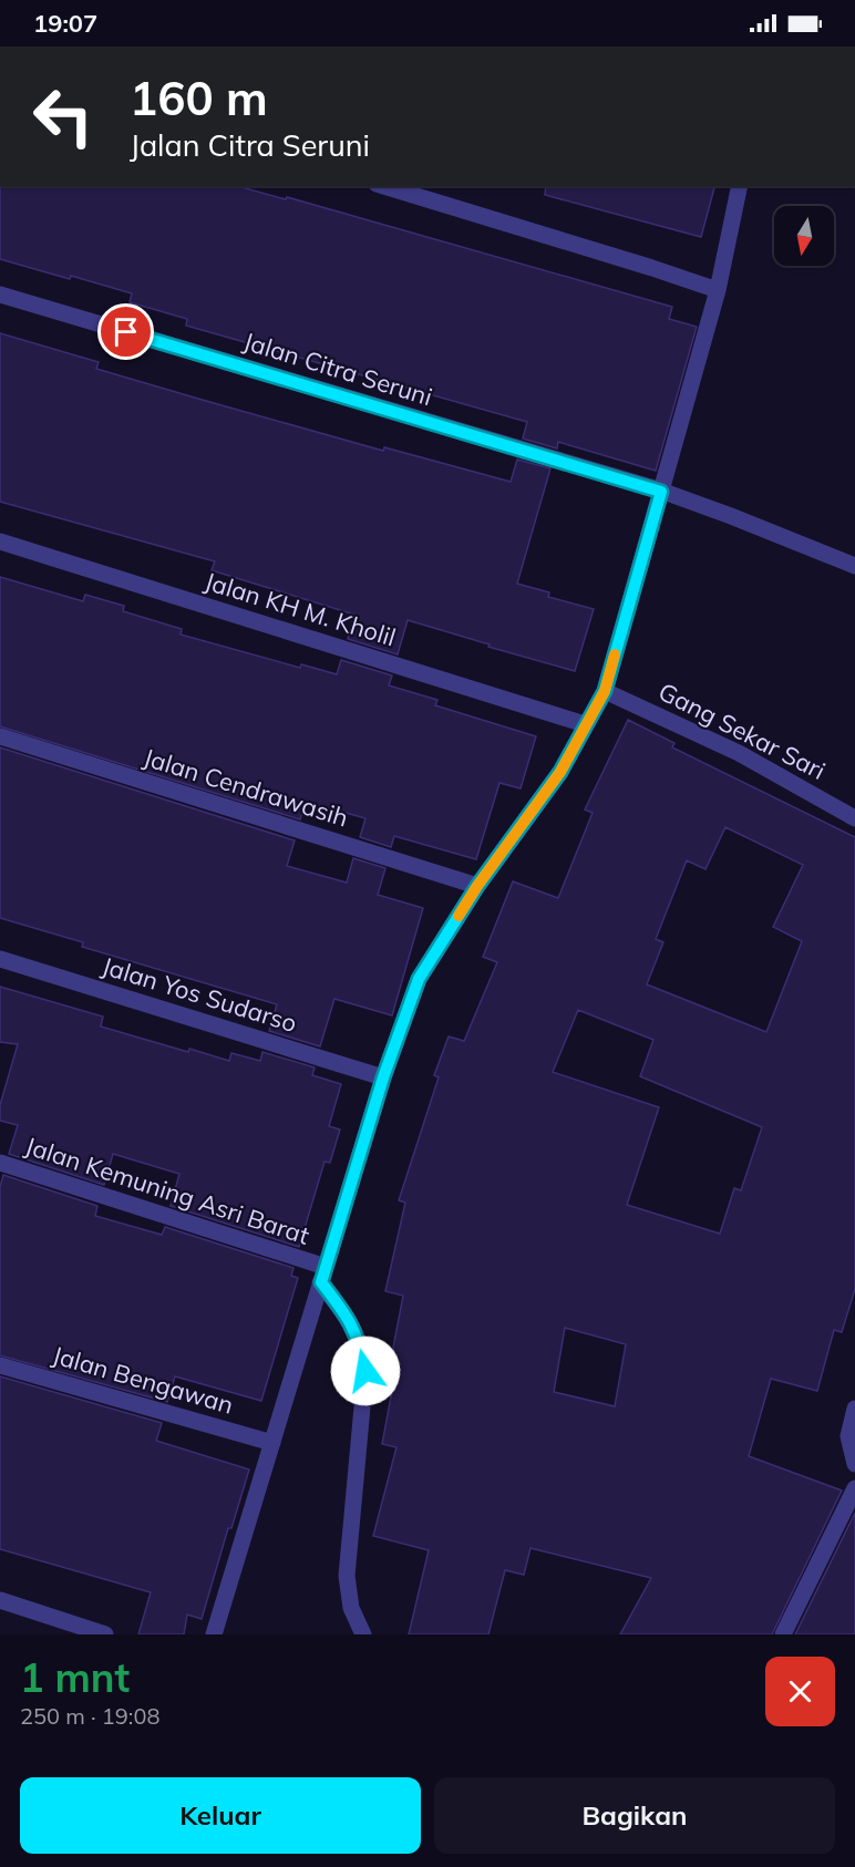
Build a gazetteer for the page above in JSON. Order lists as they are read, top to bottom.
{
  "streets": {
    "street": [
      "Jalan Citra Seruni",
      "Jalan KH M. Kholil",
      "Gang Sekar Sari",
      "Jalan Cendrawasih",
      "Jalan Yos Sudarso",
      "Jalan Kemuning Asri Barat",
      "Jalan Bengawan"
    ]
  },
  "north": "bottom",
  "page": {
    "status": "19:07",
    "turn": ["160 m", "Jalan Citra Seruni"],
    "heading": ["1 mnt", "250 m · 19:08"],
    "buttons": ["Keluar", "Bagikan"]
  }
}
